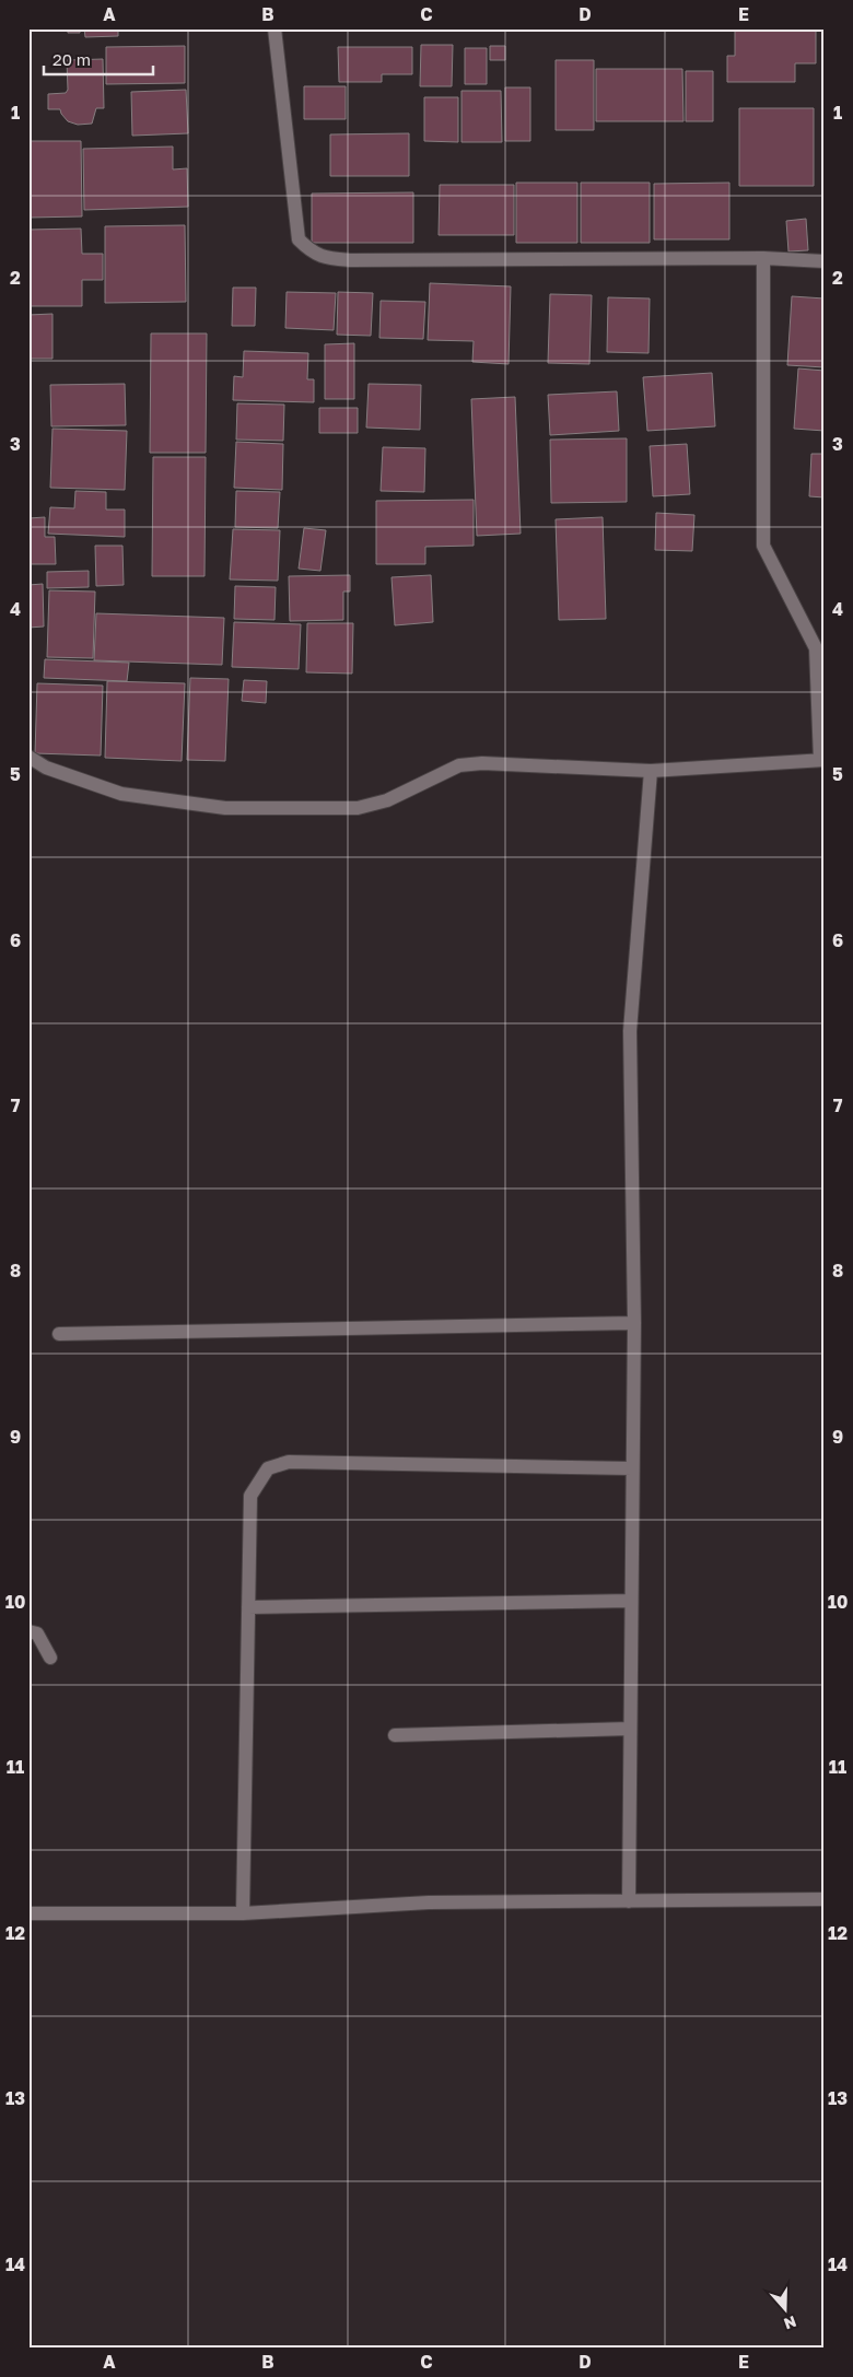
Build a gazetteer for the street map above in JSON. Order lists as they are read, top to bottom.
{
  "scale_bar": "20 m",
  "north": "bottom",
  "grid": {
    "columns": [
      "A",
      "B",
      "C",
      "D",
      "E"
    ],
    "rows": [
      "1",
      "2",
      "3",
      "4",
      "5",
      "6",
      "7",
      "8",
      "9",
      "10",
      "11",
      "12",
      "13",
      "14"
    ]
  }
}
